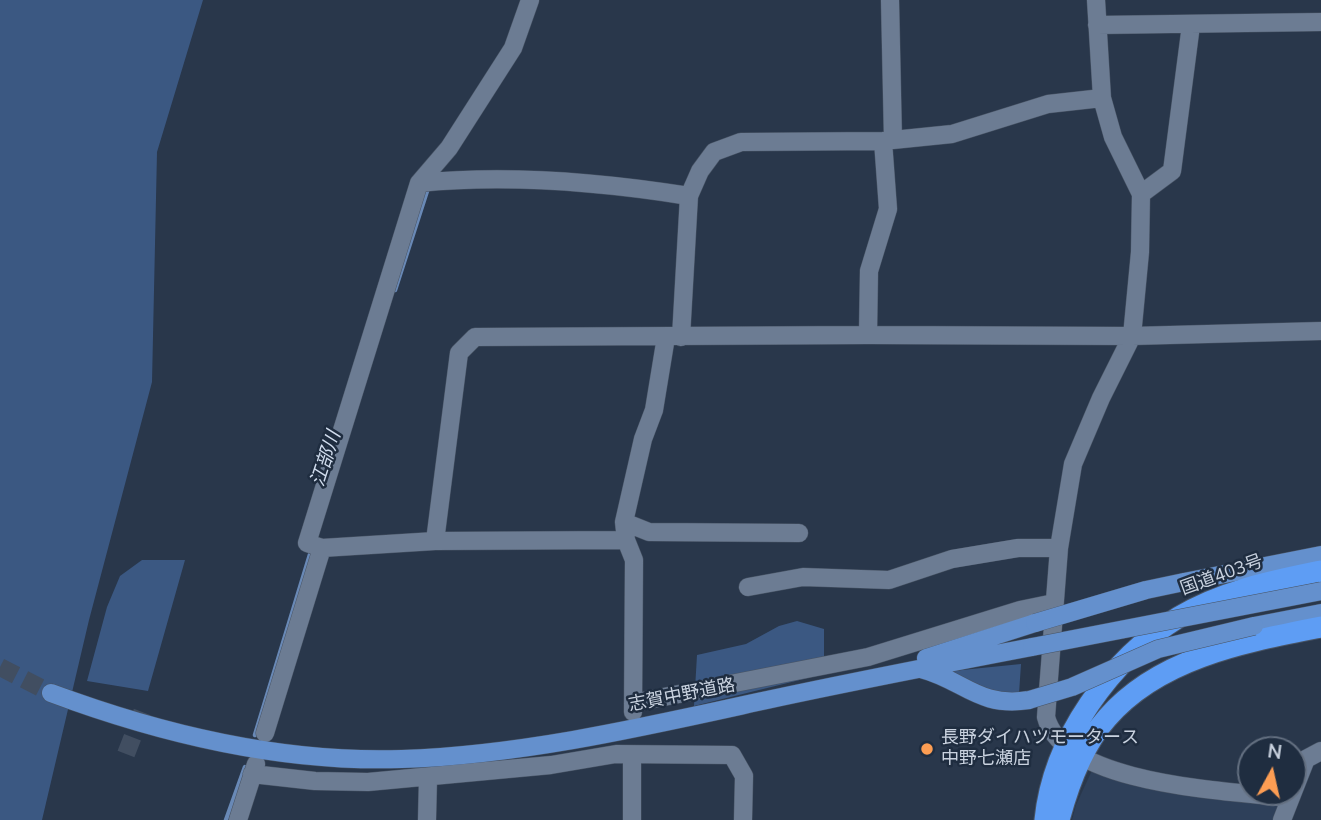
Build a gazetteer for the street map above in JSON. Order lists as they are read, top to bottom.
{
  "streets": {
    "highway": ["国道403号"],
    "main road": ["志賀中野道路"]
  },
  "water": ["江部川"],
  "places": ["長野ダイハツモータース 中野七瀬店"],
  "north": "top"
}
